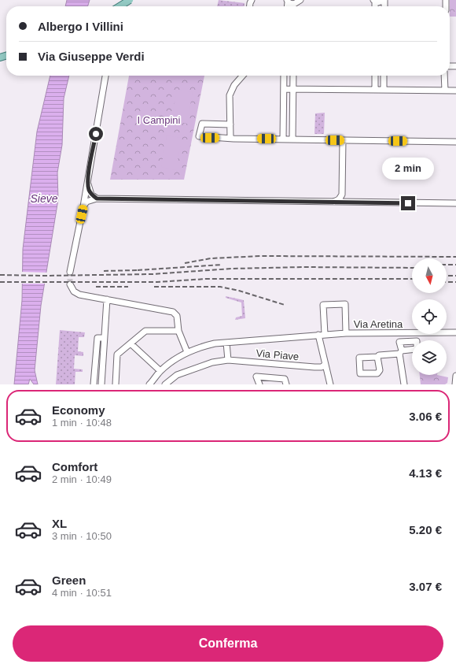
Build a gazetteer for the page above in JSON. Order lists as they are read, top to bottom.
{
  "streets": {
    "street": ["Via Aretina", "Via Piave"]
  },
  "water": ["Sieve"],
  "parks": ["I Campini"],
  "north": "bottom",
  "page": {
    "banner": ["Albergo I Villini", "Via Giuseppe Verdi"],
    "bubble": "2 min",
    "list": [
      {
        "name": "Economy",
        "note": "1 min · 10:48",
        "value": "3.06 €"
      },
      {
        "name": "Comfort",
        "note": "2 min · 10:49",
        "value": "4.13 €"
      },
      {
        "name": "XL",
        "note": "3 min · 10:50",
        "value": "5.20 €"
      },
      {
        "name": "Green",
        "note": "4 min · 10:51",
        "value": "3.07 €"
      }
    ],
    "buttons": "Conferma"
  }
}
